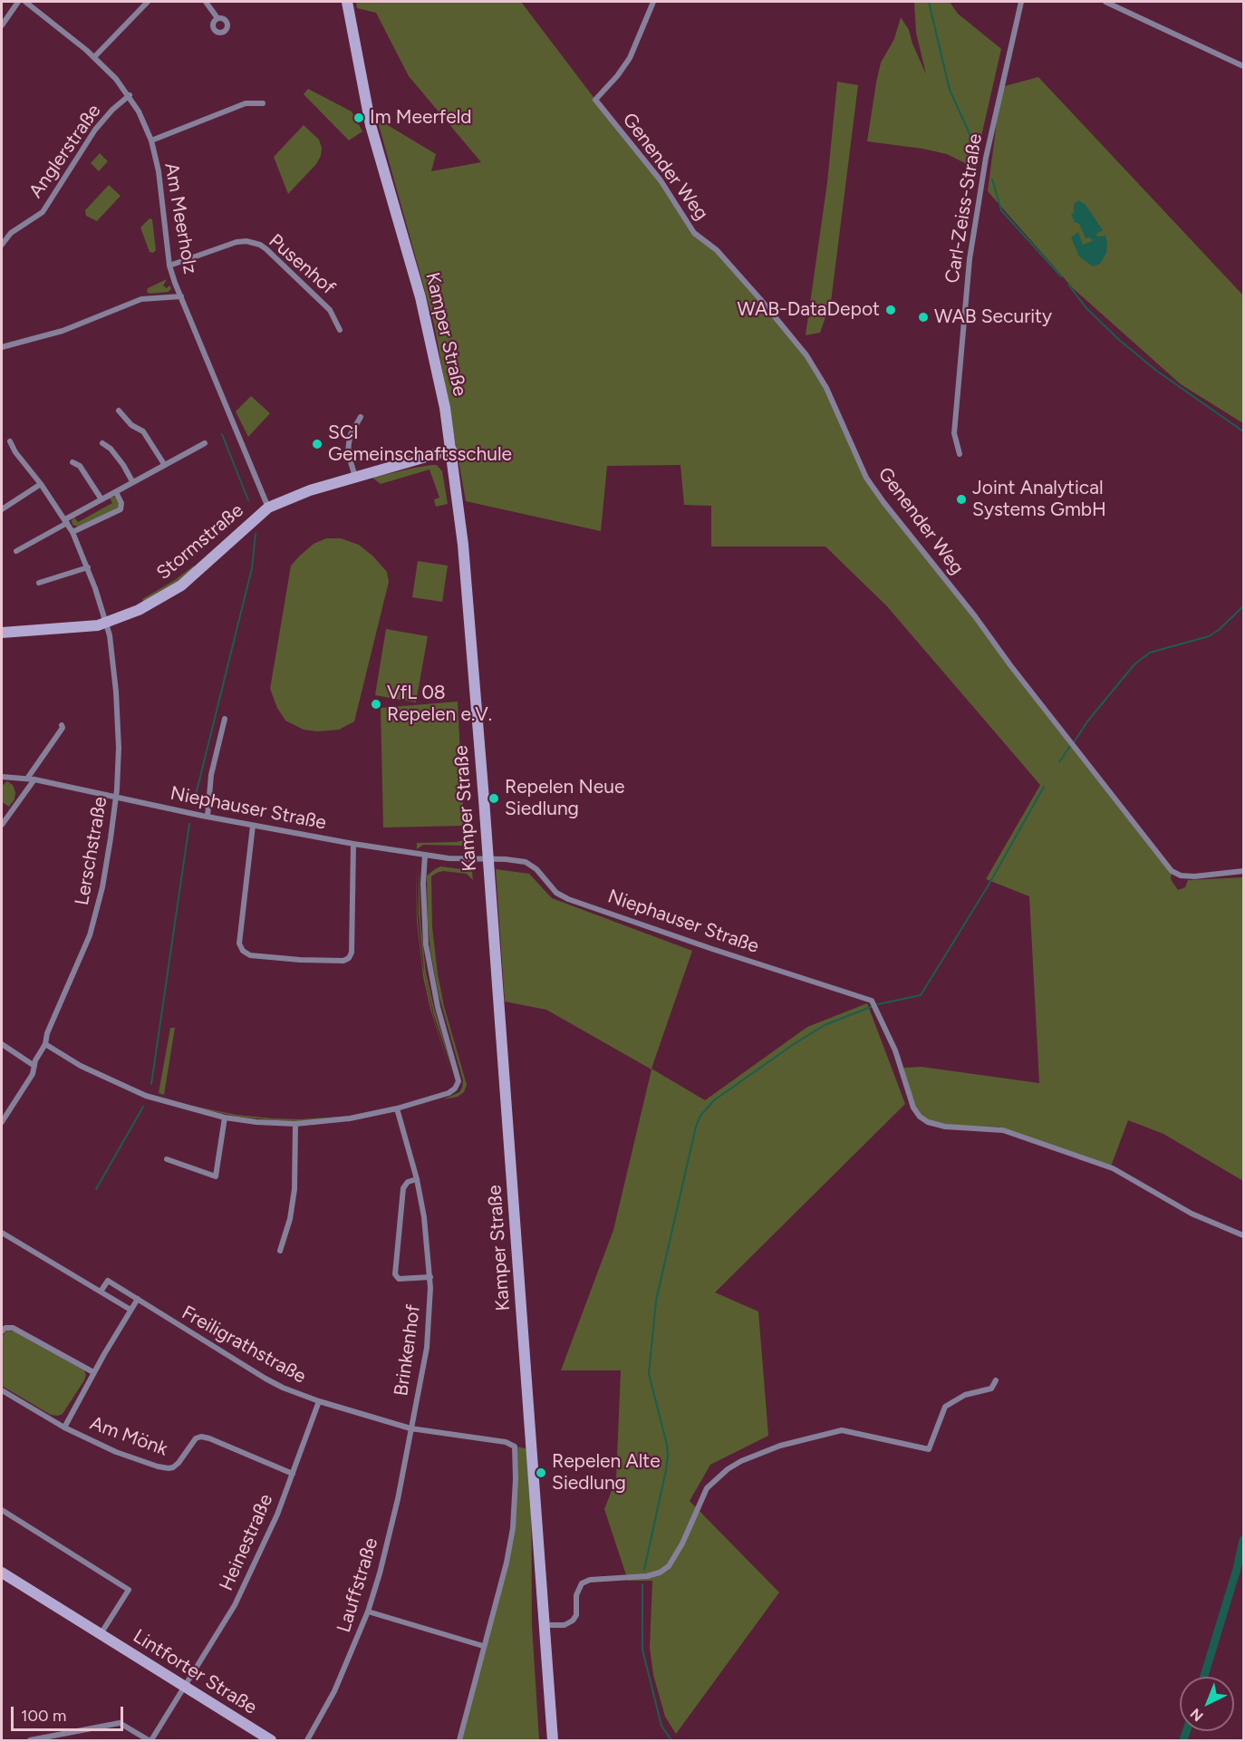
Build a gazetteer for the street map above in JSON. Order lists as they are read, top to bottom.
{
  "streets": {
    "main road": ["Kamper Straße", "Stormstraße", "Lintforter Straße"],
    "street": [
      "Anglerstraße",
      "Genender Weg",
      "Carl-Zeiss-Straße",
      "Am Meerholz",
      "Pusenhof",
      "Niephauser Straße",
      "Lerschstraße",
      "Freiligrathstraße",
      "Brinkenhof",
      "Am Mönk",
      "Heinestraße",
      "Lauffstraße"
    ]
  },
  "crossings": [
    ["Anglerstraße", "Am Meerholz"],
    ["Am Meerholz", "Pusenhof"],
    ["Am Meerholz", "Stormstraße"],
    ["Kamper Straße", "Stormstraße"],
    ["Kamper Straße", "Niephauser Straße"],
    ["Stormstraße", "Lerschstraße"],
    ["Niephauser Straße", "Lerschstraße"],
    ["Freiligrathstraße", "Brinkenhof"],
    ["Freiligrathstraße", "Am Mönk"],
    ["Freiligrathstraße", "Heinestraße"],
    ["Freiligrathstraße", "Lauffstraße"],
    ["Brinkenhof", "Lauffstraße"],
    ["Am Mönk", "Heinestraße"],
    ["Heinestraße", "Lintforter Straße"]
  ],
  "places": [
    "Im Meerfeld",
    "WAB-DataDepot",
    "WAB Security",
    "SCI Gemeinschaftsschule",
    "Joint Analytical Systems GmbH",
    "VfL 08 Repelen e.V.",
    "Repelen Neue Siedlung",
    "Repelen Alte Siedlung"
  ],
  "scale_bar": "100 m",
  "north": "bottom left"
}
